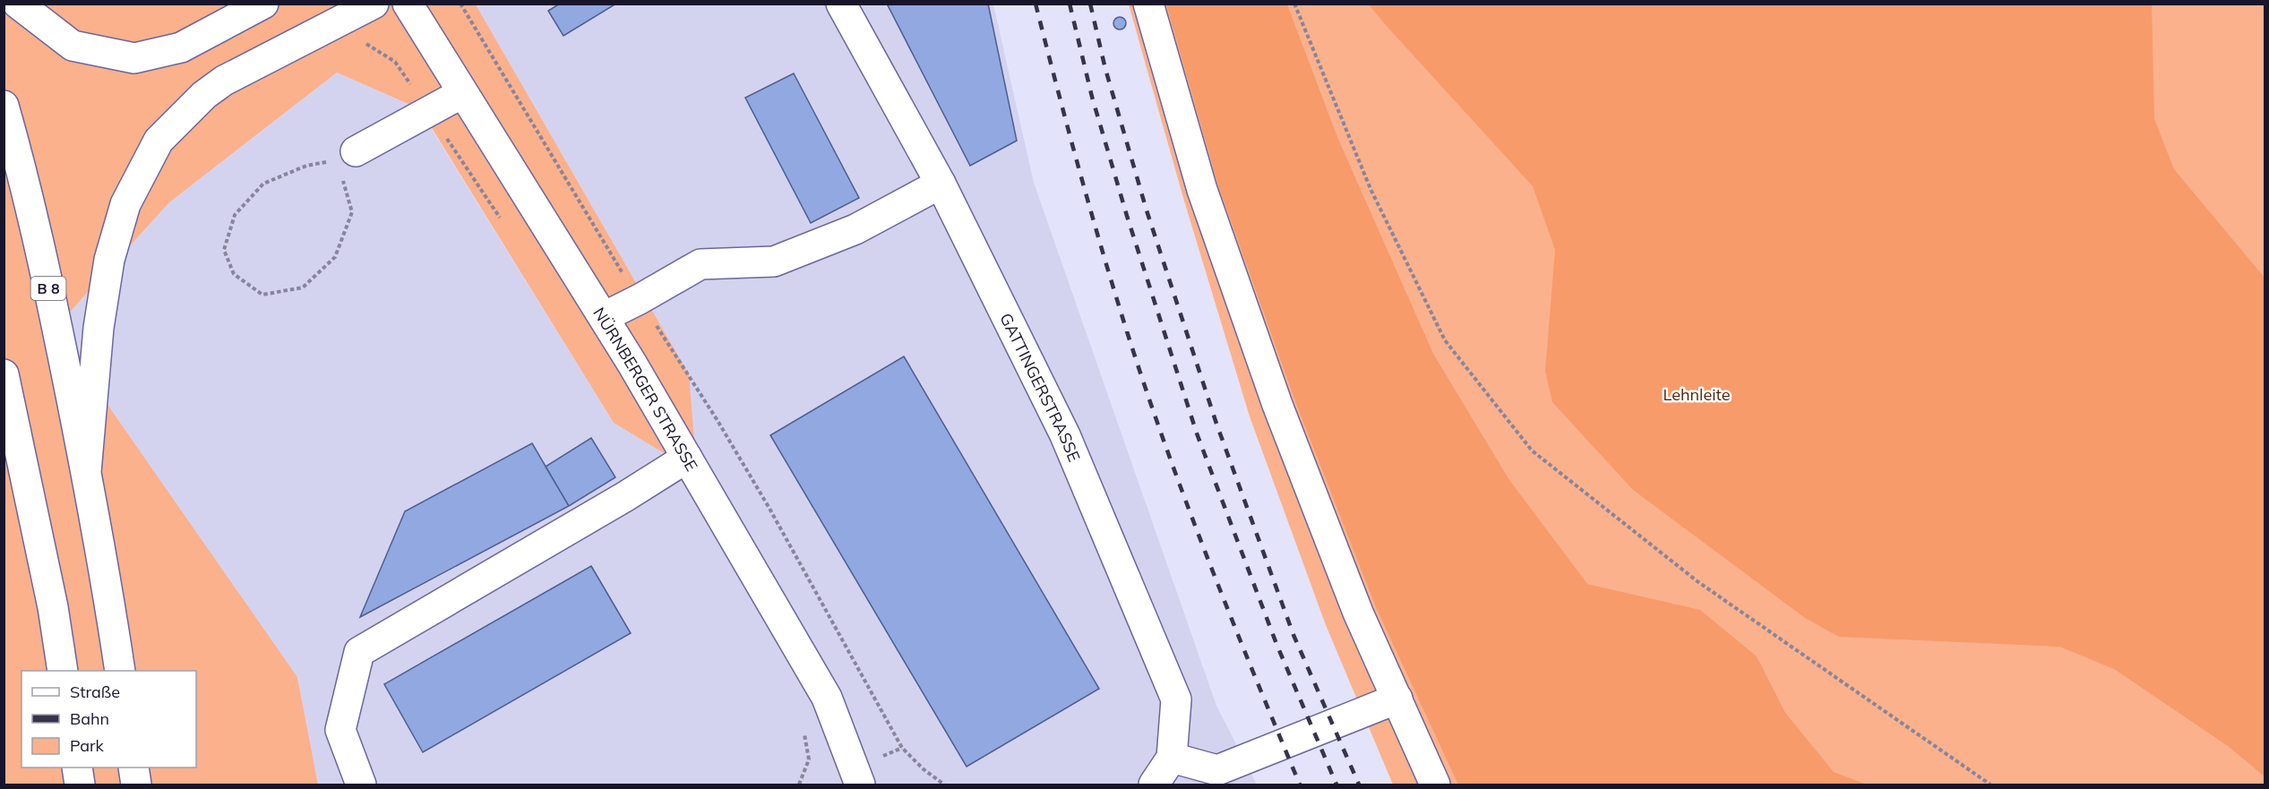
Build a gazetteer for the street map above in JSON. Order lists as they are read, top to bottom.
{
  "streets": {
    "main road": ["B 8", "GATTINGERSTRASSE", "NÜRNBERGER STRASSE"]
  },
  "parks": ["Lehnleite"],
  "legend": ["Straße", "Bahn", "Park"]
}
